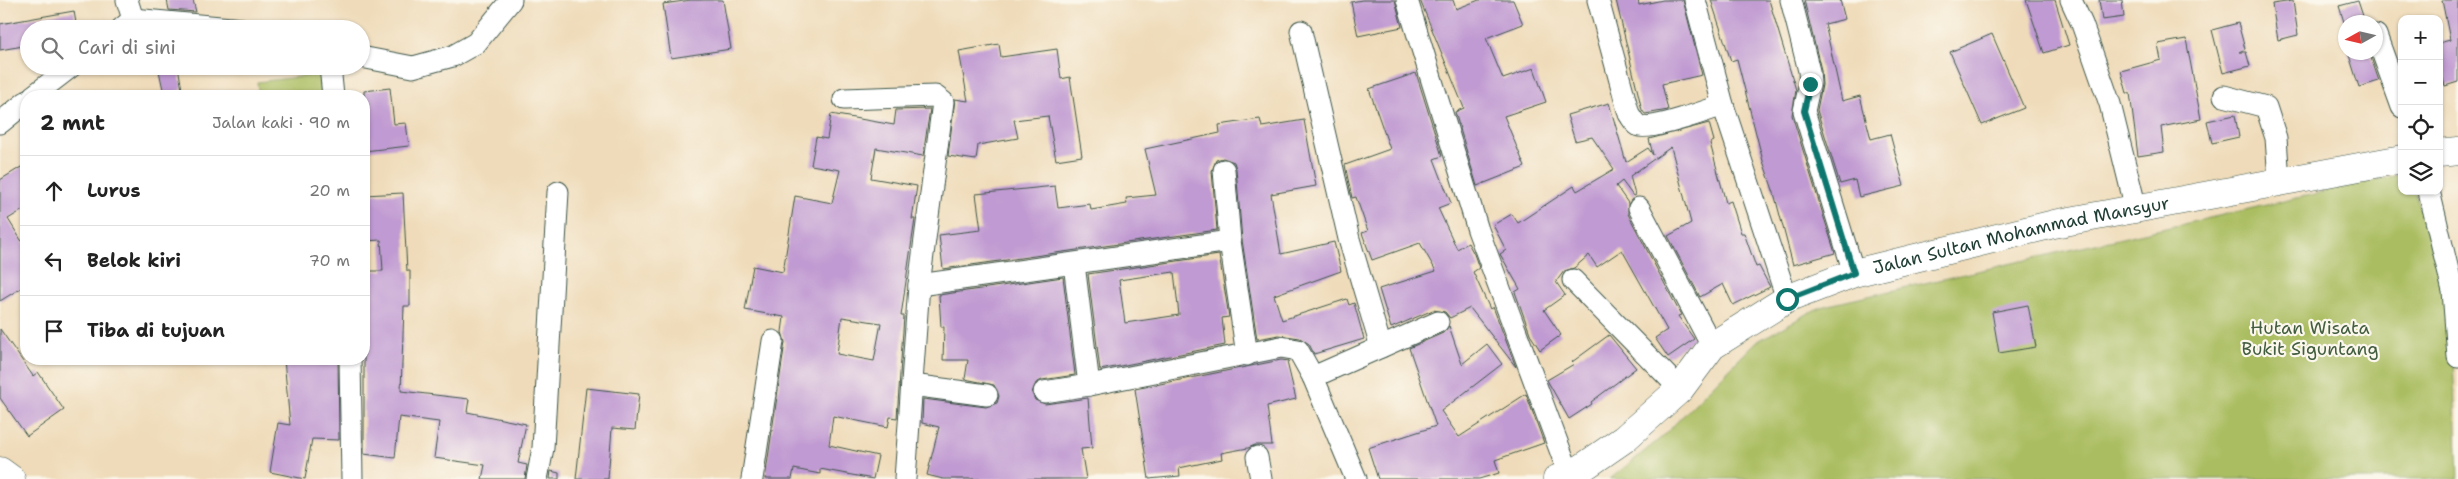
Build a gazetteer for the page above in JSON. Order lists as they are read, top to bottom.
{
  "streets": {
    "street": ["Jalan Sultan Mohammad Mansyur"]
  },
  "parks": ["Hutan Wisata Bukit Siguntang"],
  "north": "left",
  "page": {
    "map_buttons": ["+", "−"],
    "search": "Cari di sini",
    "heading": ["2 mnt", "Jalan kaki · 90 m"],
    "list": [
      ["Lurus", "20 m"],
      ["Belok kiri", "70 m"],
      "Tiba di tujuan"
    ]
  }
}
